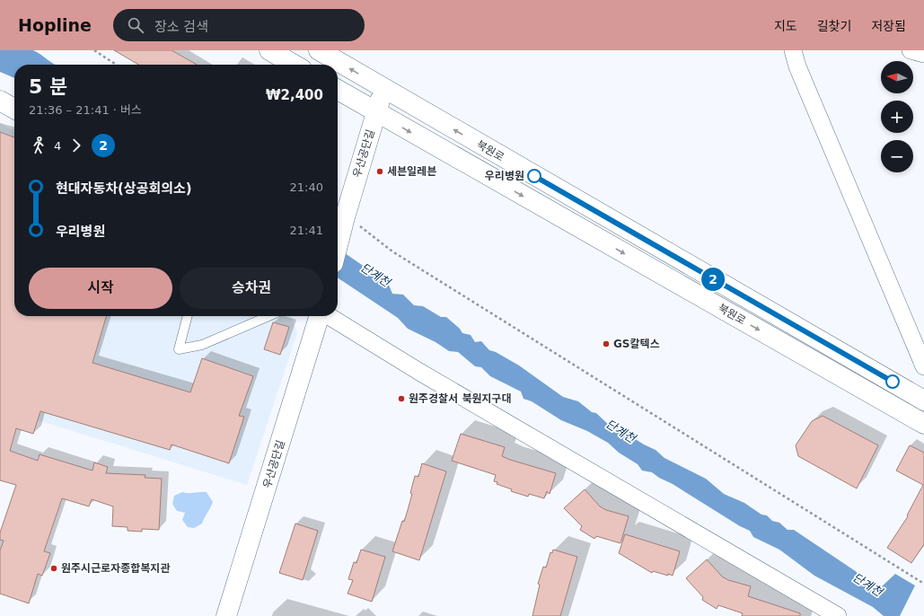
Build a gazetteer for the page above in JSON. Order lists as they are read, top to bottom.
{
  "streets": {
    "street": ["북원로", "우산공단길"]
  },
  "crossings": [
    ["북원로", "우산공단길"]
  ],
  "water": ["단계천"],
  "places": [
    "세븐일레븐",
    "우리병원",
    "GS칼텍스",
    "원주경찰서 북원지구대",
    "원주시근로자종합복지관"
  ],
  "lines": ["bus line 2"],
  "north": "left",
  "page": {
    "header": "Hopline",
    "search": "장소 검색",
    "nav": ["지도", "길찾기", "저장됨"],
    "on_map": "2",
    "map_buttons": ["+", "−"],
    "heading": ["5 분", "21:36 – 21:41 · 버스", "₩2,400"],
    "legs": ["4", "2"],
    "list": [
      {
        "name": "현대자동차(상공회의소)",
        "value": "21:40"
      },
      {
        "name": "우리병원",
        "value": "21:41"
      }
    ],
    "buttons": ["시작", "승차권"]
  }
}
